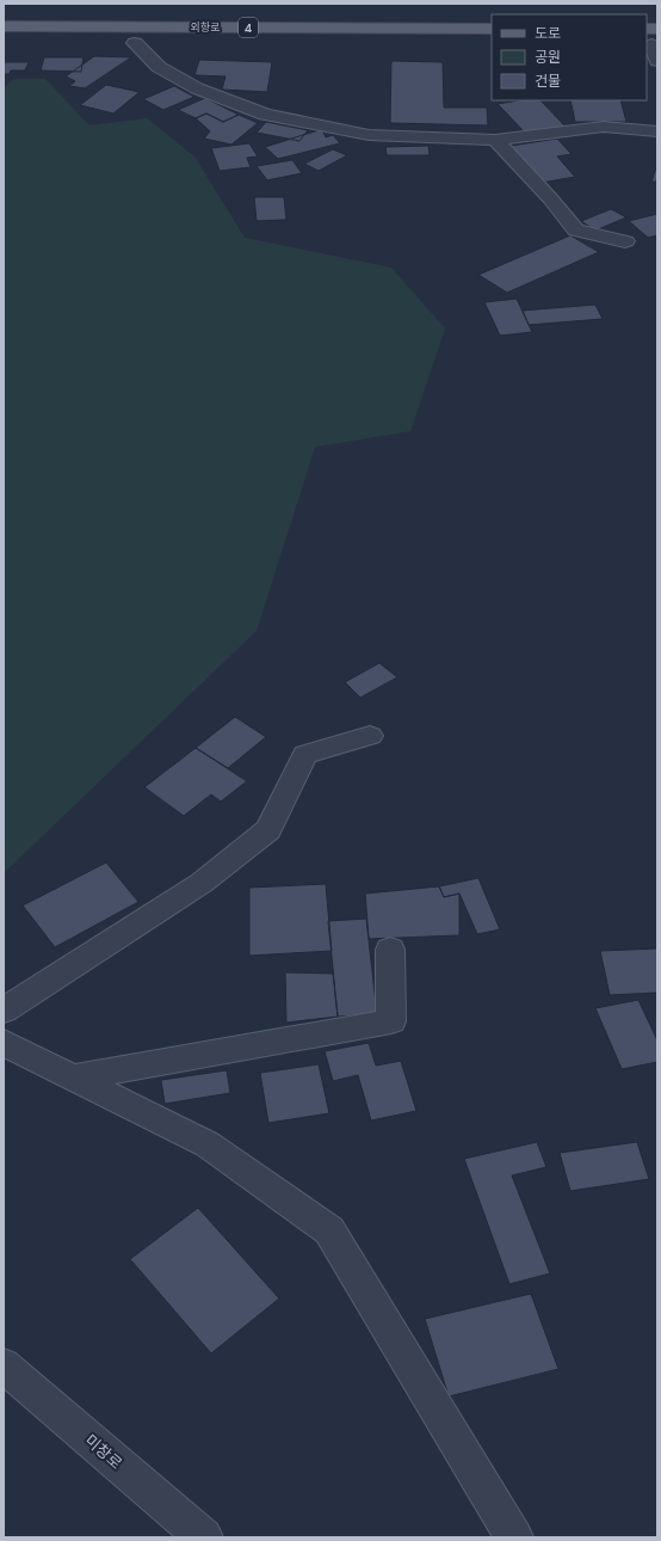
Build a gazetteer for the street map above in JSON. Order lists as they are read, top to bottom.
{
  "streets": {
    "main road": ["외항로", "4"],
    "street": ["미창로"]
  },
  "legend": ["도로", "공원", "건물"]
}
